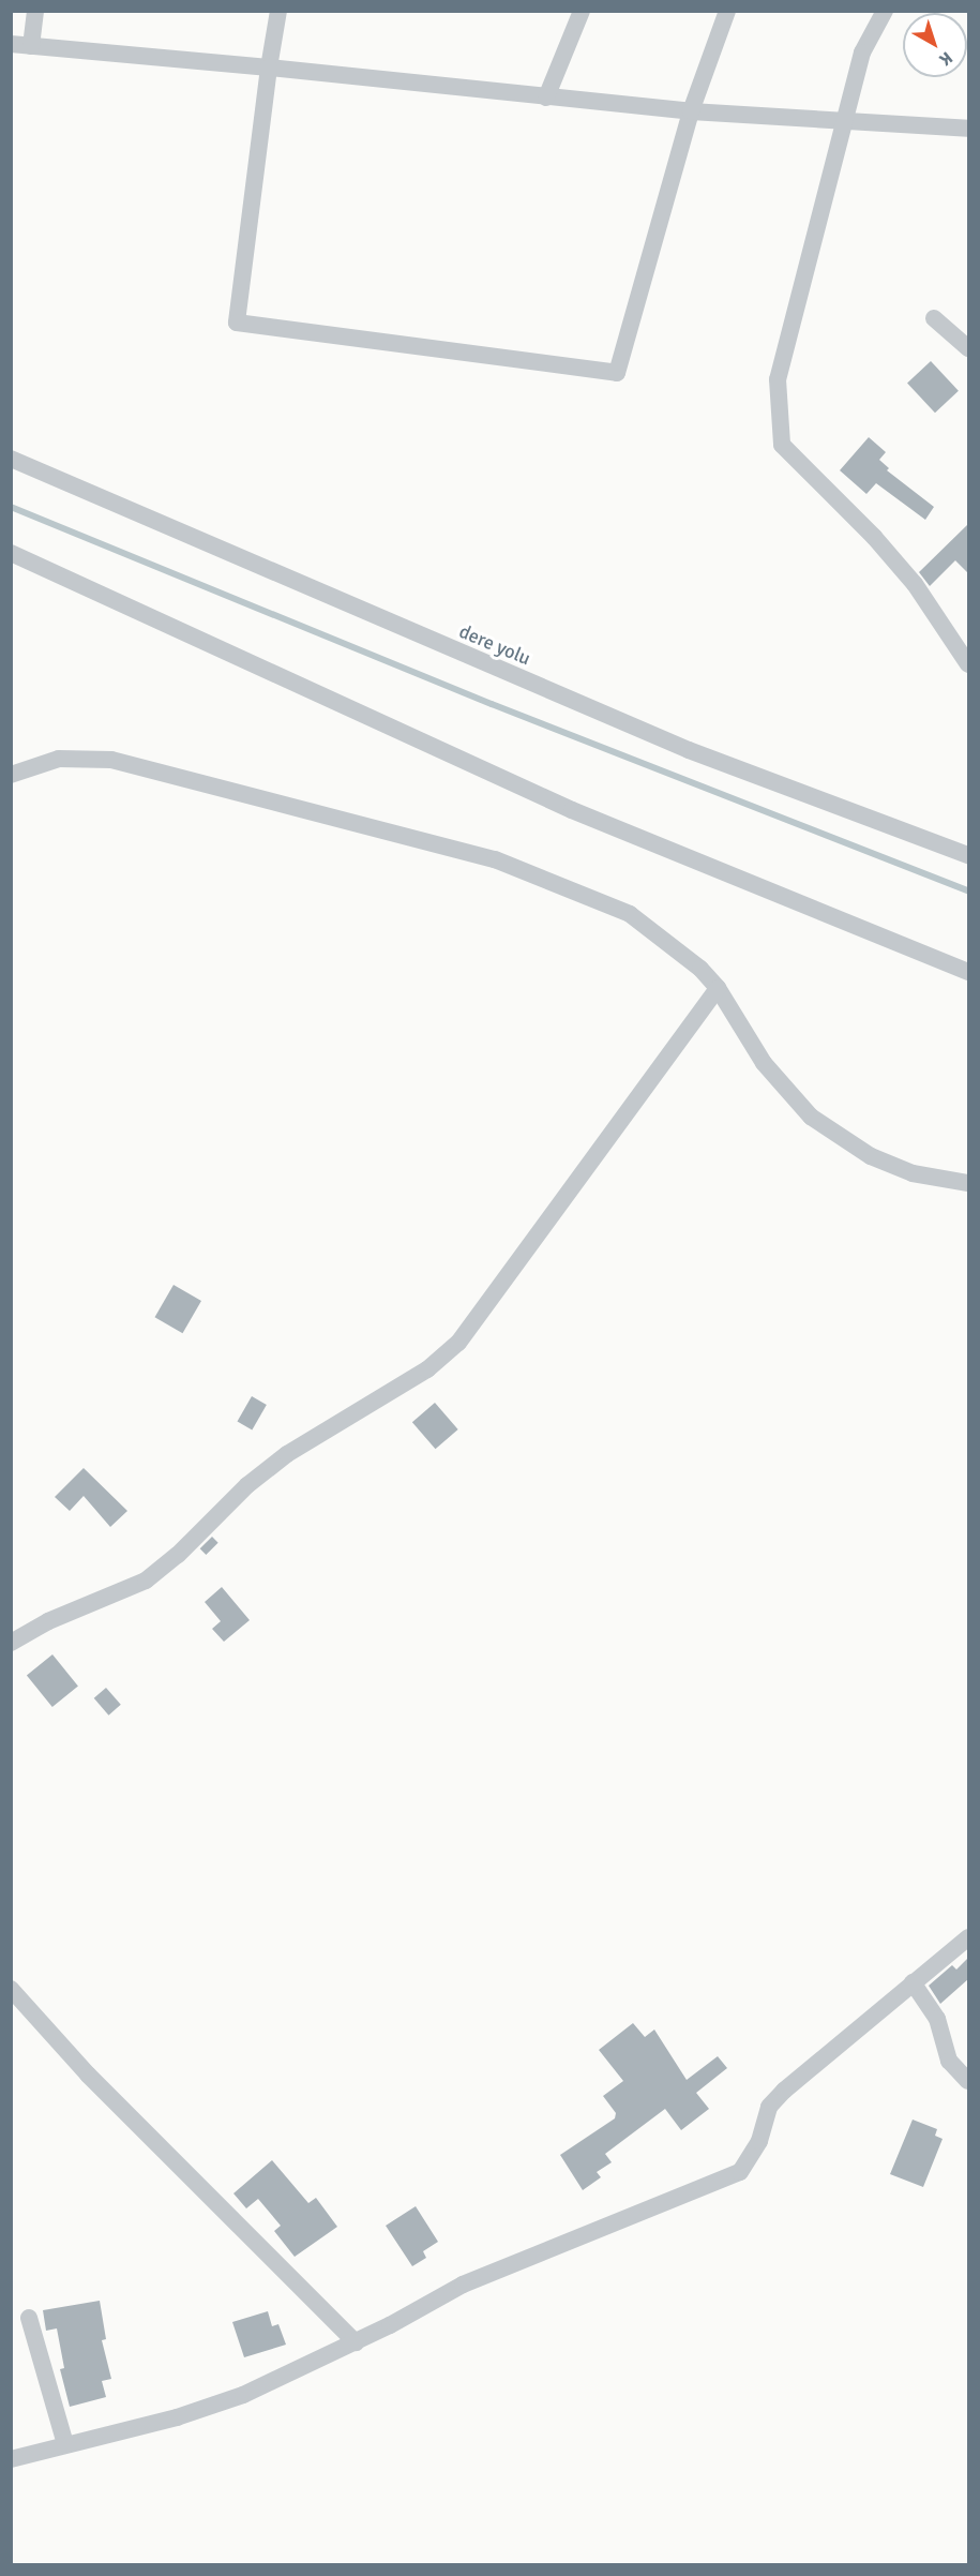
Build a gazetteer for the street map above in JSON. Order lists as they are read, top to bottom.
{
  "streets": {
    "street": ["dere yolu"]
  },
  "north": "bottom right"
}
